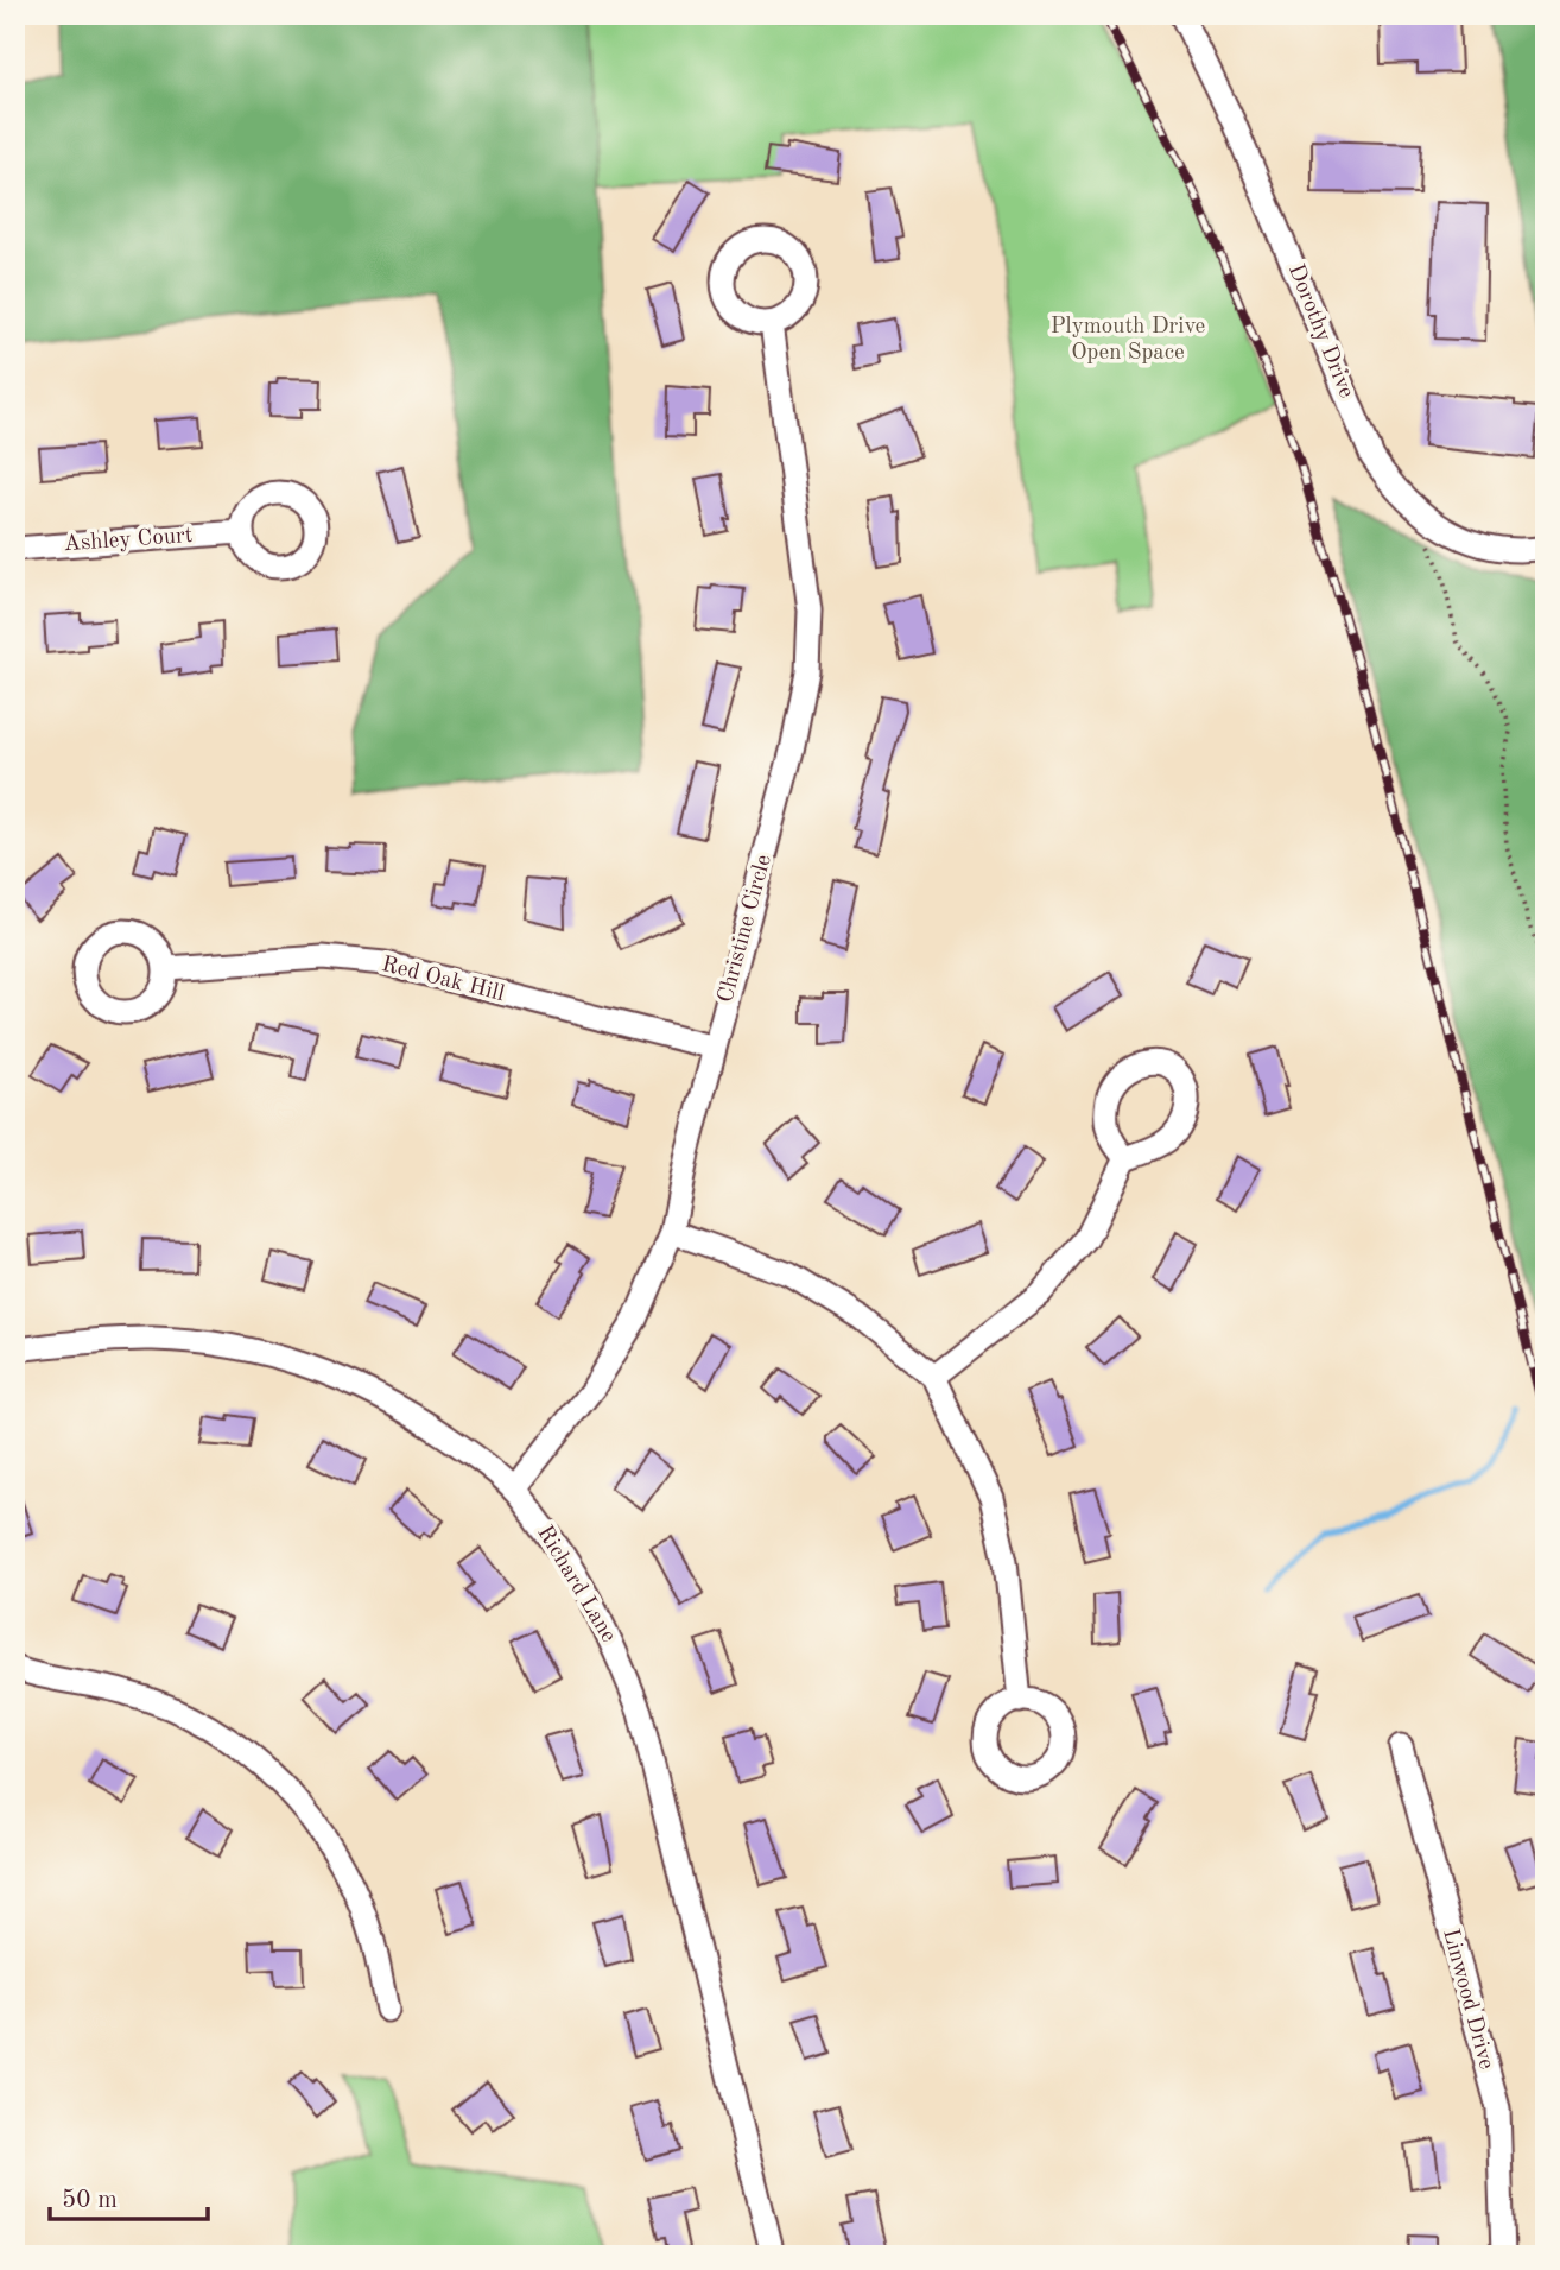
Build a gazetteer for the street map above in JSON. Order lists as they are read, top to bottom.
{
  "streets": {
    "street": [
      "Dorothy Drive",
      "Ashley Court",
      "Christine Circle",
      "Red Oak Hill",
      "Richard Lane",
      "Linwood Drive"
    ]
  },
  "crossings": [
    ["Christine Circle", "Red Oak Hill"],
    ["Christine Circle", "Richard Lane"]
  ],
  "parks": ["Plymouth Drive Open Space"],
  "scale_bar": "50 m"
}
